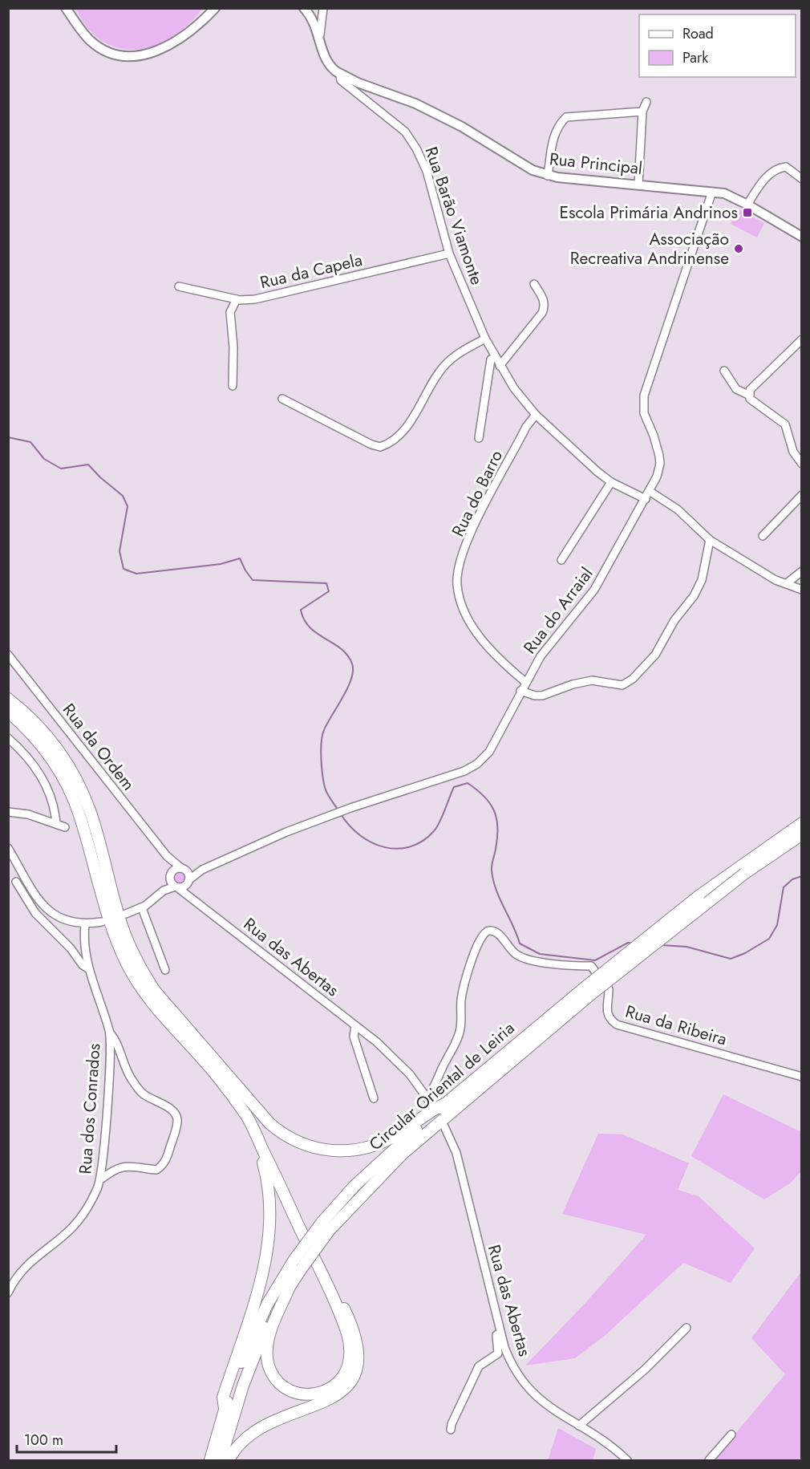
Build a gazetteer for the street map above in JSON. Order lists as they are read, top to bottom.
{
  "streets": {
    "highway": ["Circular Oriental de Leiria"],
    "main road": ["Rua Principal"],
    "street": [
      "Rua Barão Viamonte",
      "Rua da Capela",
      "Rua do Barro",
      "Rua do Arraial",
      "Rua da Ordem",
      "Rua das Abertas",
      "Rua da Ribeira",
      "Rua dos Conrados"
    ]
  },
  "crossings": [
    ["Rua Principal", "Rua Barão Viamonte"],
    ["Rua Principal", "Rua do Arraial"],
    ["Rua Barão Viamonte", "Rua da Capela"],
    ["Rua Barão Viamonte", "Rua do Barro"],
    ["Rua Barão Viamonte", "Rua do Arraial"],
    ["Rua do Barro", "Rua do Arraial"],
    ["Rua do Arraial", "Rua da Ordem"],
    ["Rua do Arraial", "Rua das Abertas"],
    ["Rua da Ordem", "Rua das Abertas"],
    ["Rua das Abertas", "Rua da Ribeira"]
  ],
  "places": {
    "transit": ["Escola Primária Andrinos"],
    "other": ["Associação Recreativa Andrinense"]
  },
  "legend": ["Road", "Park"],
  "scale_bar": "100 m"
}
